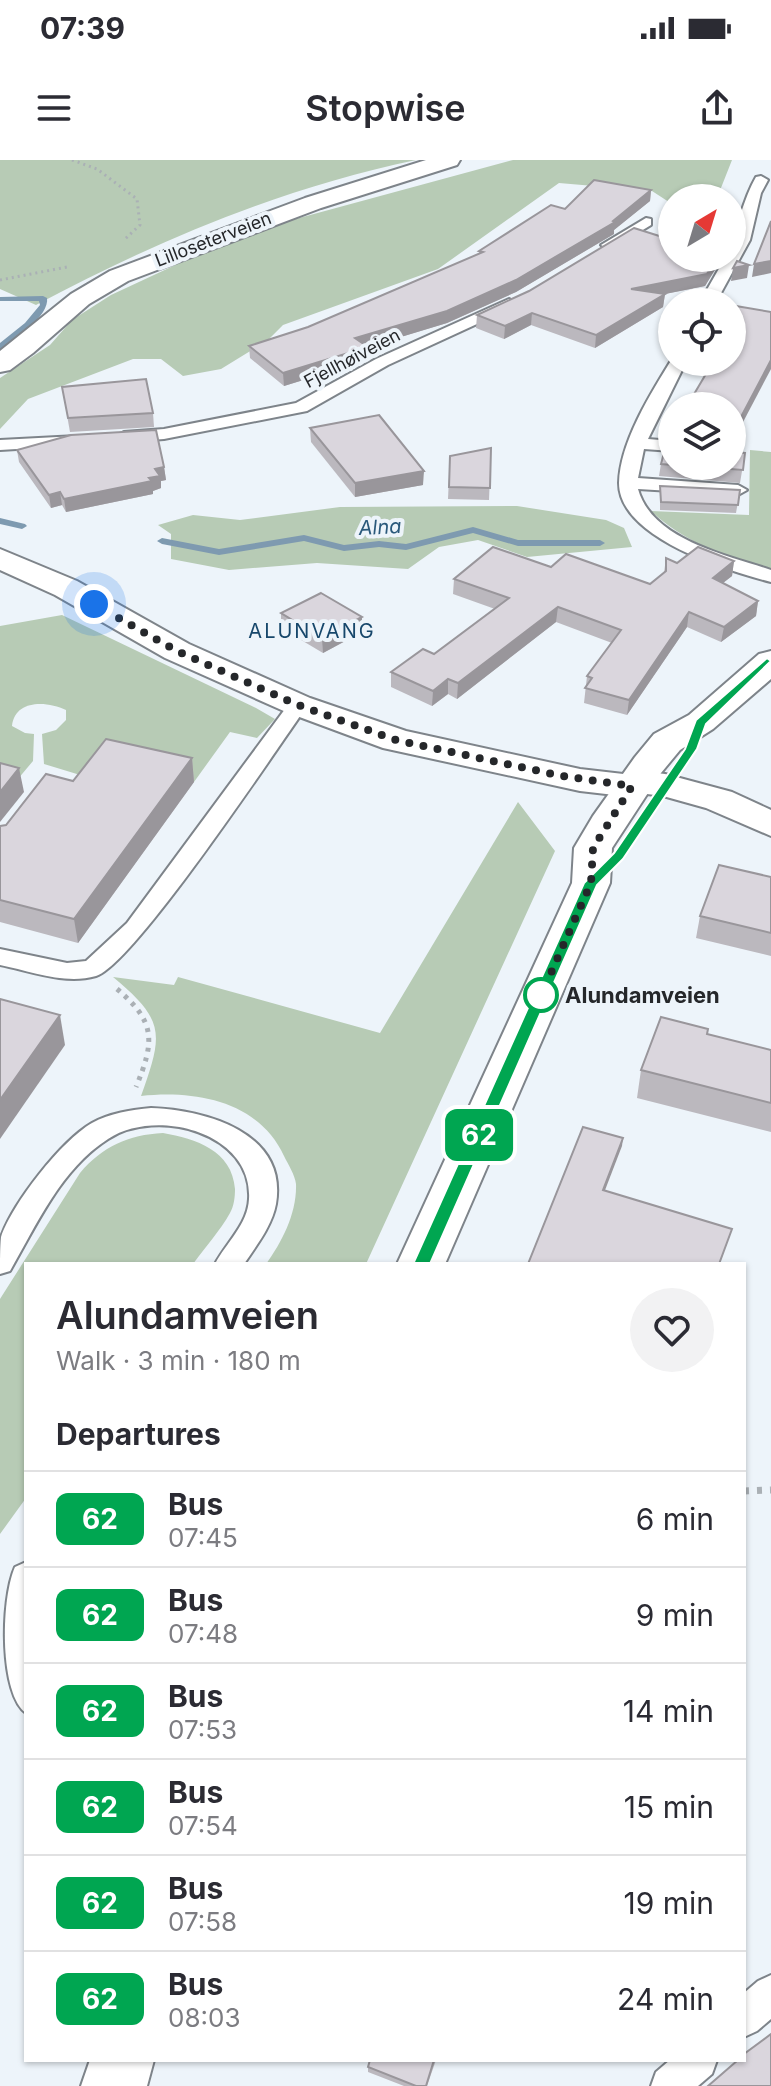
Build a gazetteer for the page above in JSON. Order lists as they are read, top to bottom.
{
  "streets": {
    "street": ["Lilloseterveien"],
    "lane": ["Fjellhøiveien"]
  },
  "districts": ["ALUNVANG"],
  "water": ["Alna"],
  "places": ["Alundamveien"],
  "lines": ["bus line 62"],
  "north": "top right",
  "page": {
    "status": "07:39",
    "header": "Stopwise",
    "on_map": "62",
    "heading": [
      ["Alundamveien", "Walk · 3 min · 180 m"],
      "Departures"
    ],
    "list": [
      {
        "mark": "62",
        "name": "Bus",
        "note": "07:45",
        "value": "6 min"
      },
      {
        "mark": "62",
        "name": "Bus",
        "note": "07:48",
        "value": "9 min"
      },
      {
        "mark": "62",
        "name": "Bus",
        "note": "07:53",
        "value": "14 min"
      },
      {
        "mark": "62",
        "name": "Bus",
        "note": "07:54",
        "value": "15 min"
      },
      {
        "mark": "62",
        "name": "Bus",
        "note": "07:58",
        "value": "19 min"
      },
      {
        "mark": "62",
        "name": "Bus",
        "note": "08:03",
        "value": "24 min"
      }
    ]
  }
}
